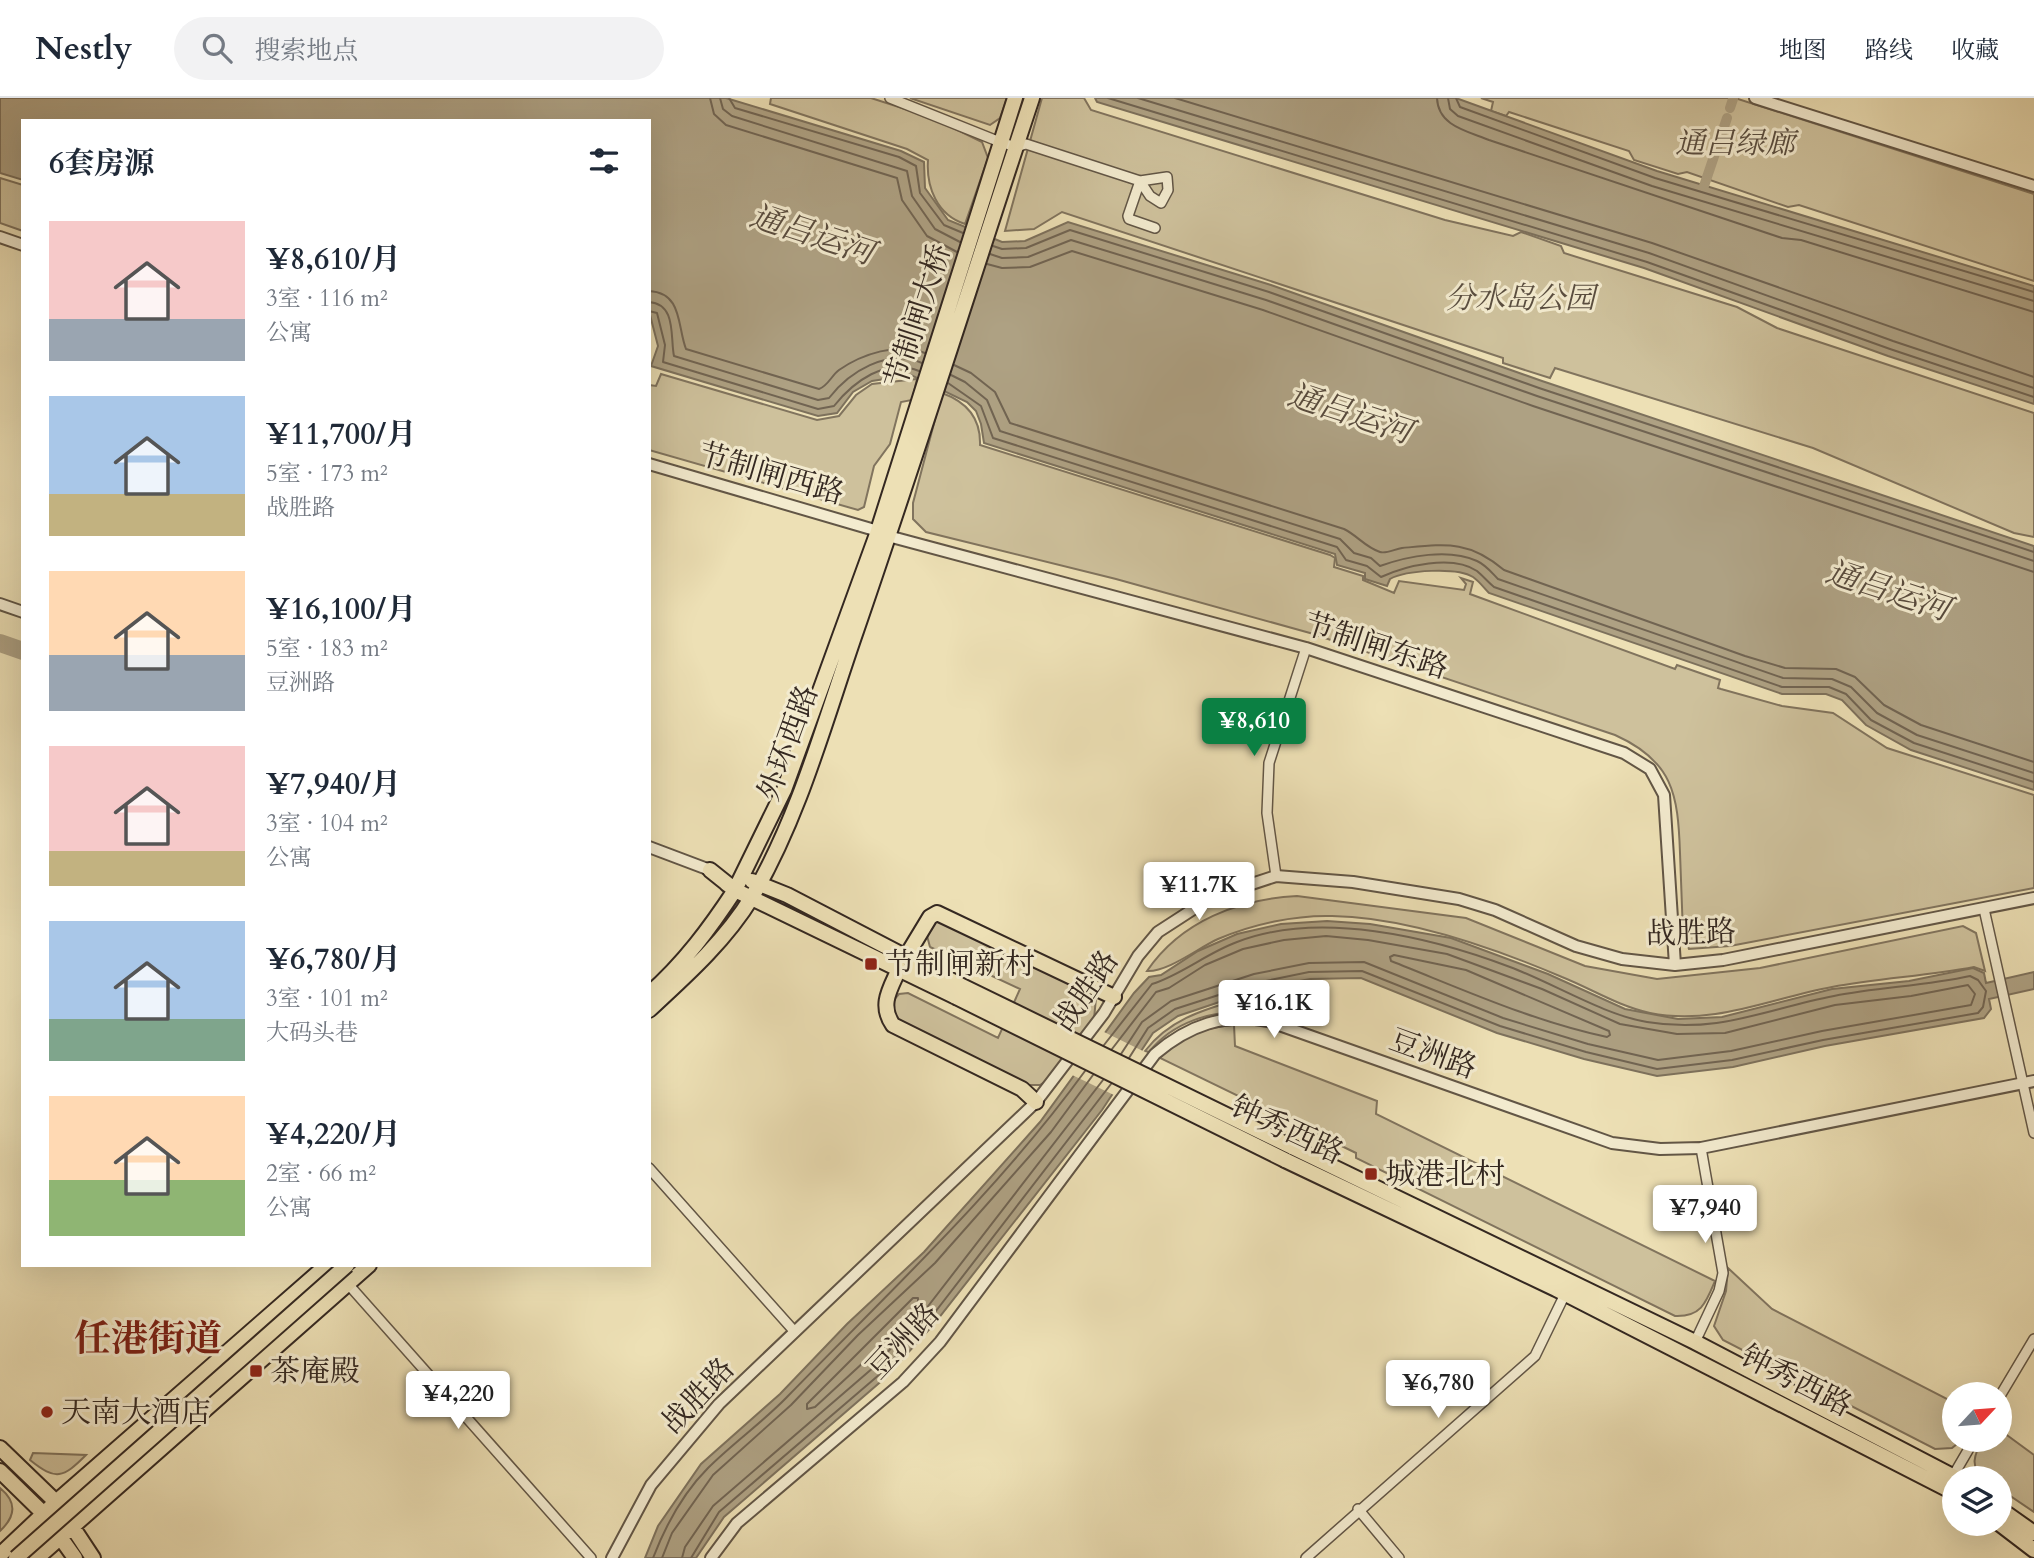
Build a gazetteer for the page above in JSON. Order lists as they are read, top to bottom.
{
  "streets": {
    "main road": ["节制闸大桥", "外环西路", "钟秀西路"],
    "street": [
      "节制闸西路",
      "节制闸东路",
      "战胜路",
      "豆洲路"
    ]
  },
  "crossings": [
    ["节制闸大桥", "外环西路"],
    ["节制闸西路", "节制闸东路"],
    ["节制闸西路", "外环西路"],
    ["节制闸东路", "外环西路"],
    ["节制闸东路", "战胜路"],
    ["外环西路", "钟秀西路"]
  ],
  "districts": ["任港街道"],
  "water": ["通吕运河"],
  "parks": ["通吕绿廊", "分水岛公园"],
  "places": {
    "transit": ["节制闸新村", "城港北村", "茶庵殿"],
    "other": ["天南大酒店"]
  },
  "north": "top right",
  "page": {
    "header": "Nestly",
    "search": "搜索地点",
    "nav": ["地图", "路线", "收藏"],
    "heading": "6套房源",
    "list": [
      {
        "name": "¥8,610/月",
        "note": "3室 · 116 m² · 公寓"
      },
      {
        "name": "¥11,700/月",
        "note": "5室 · 173 m² · 战胜路"
      },
      {
        "name": "¥16,100/月",
        "note": "5室 · 183 m² · 豆洲路"
      },
      {
        "name": "¥7,940/月",
        "note": "3室 · 104 m² · 公寓"
      },
      {
        "name": "¥6,780/月",
        "note": "3室 · 101 m² · 大码头巷"
      },
      {
        "name": "¥4,220/月",
        "note": "2室 · 66 m² · 公寓"
      }
    ],
    "price": [
      "¥8,610",
      "¥11.7K",
      "¥16.1K",
      "¥7,940",
      "¥6,780",
      "¥4,220"
    ]
  }
}
